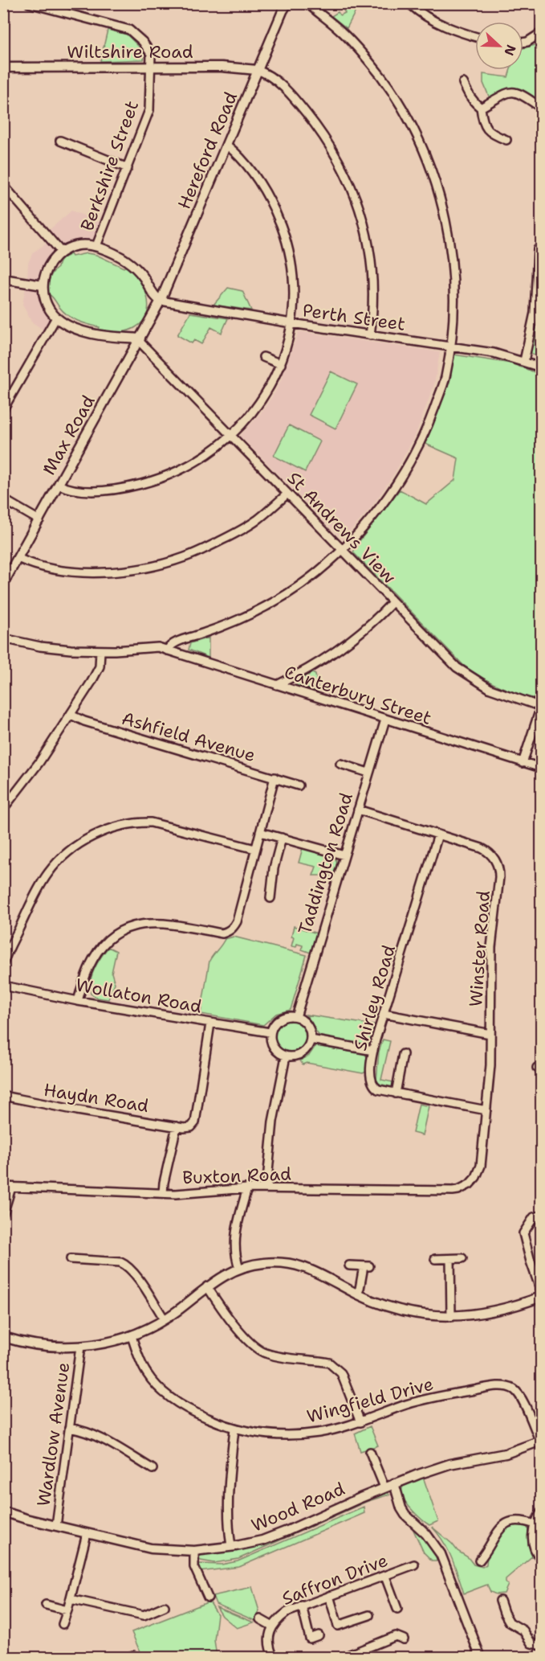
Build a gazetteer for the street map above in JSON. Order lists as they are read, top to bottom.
{
  "streets": {
    "street": [
      "Wiltshire Road",
      "Hereford Road",
      "Berkshire Street",
      "Perth Street",
      "Max Road",
      "St Andrews View",
      "Canterbury Street",
      "Ashfield Avenue",
      "Taddington Road",
      "Winster Road",
      "Wollaton Road",
      "Shirley Road",
      "Haydn Road",
      "Buxton Road",
      "Wingfield Drive",
      "Wardlow Avenue",
      "Wood Road",
      "Saffron Drive"
    ]
  },
  "crossings": [
    ["Wiltshire Road", "Hereford Road"],
    ["Wiltshire Road", "Berkshire Street"],
    ["Hereford Road", "Berkshire Street"],
    ["Hereford Road", "Perth Street"],
    ["Hereford Road", "Max Road"],
    ["Hereford Road", "St Andrews View"],
    ["Berkshire Street", "Perth Street"],
    ["Berkshire Street", "Max Road"],
    ["Berkshire Street", "St Andrews View"],
    ["Perth Street", "Max Road"],
    ["Perth Street", "St Andrews View"],
    ["Max Road", "St Andrews View"],
    ["Canterbury Street", "Taddington Road"],
    ["Taddington Road", "Winster Road"],
    ["Taddington Road", "Wollaton Road"],
    ["Winster Road", "Shirley Road"],
    ["Winster Road", "Buxton Road"],
    ["Wingfield Drive", "Wood Road"],
    ["Wardlow Avenue", "Wood Road"]
  ],
  "north": "right"
}
